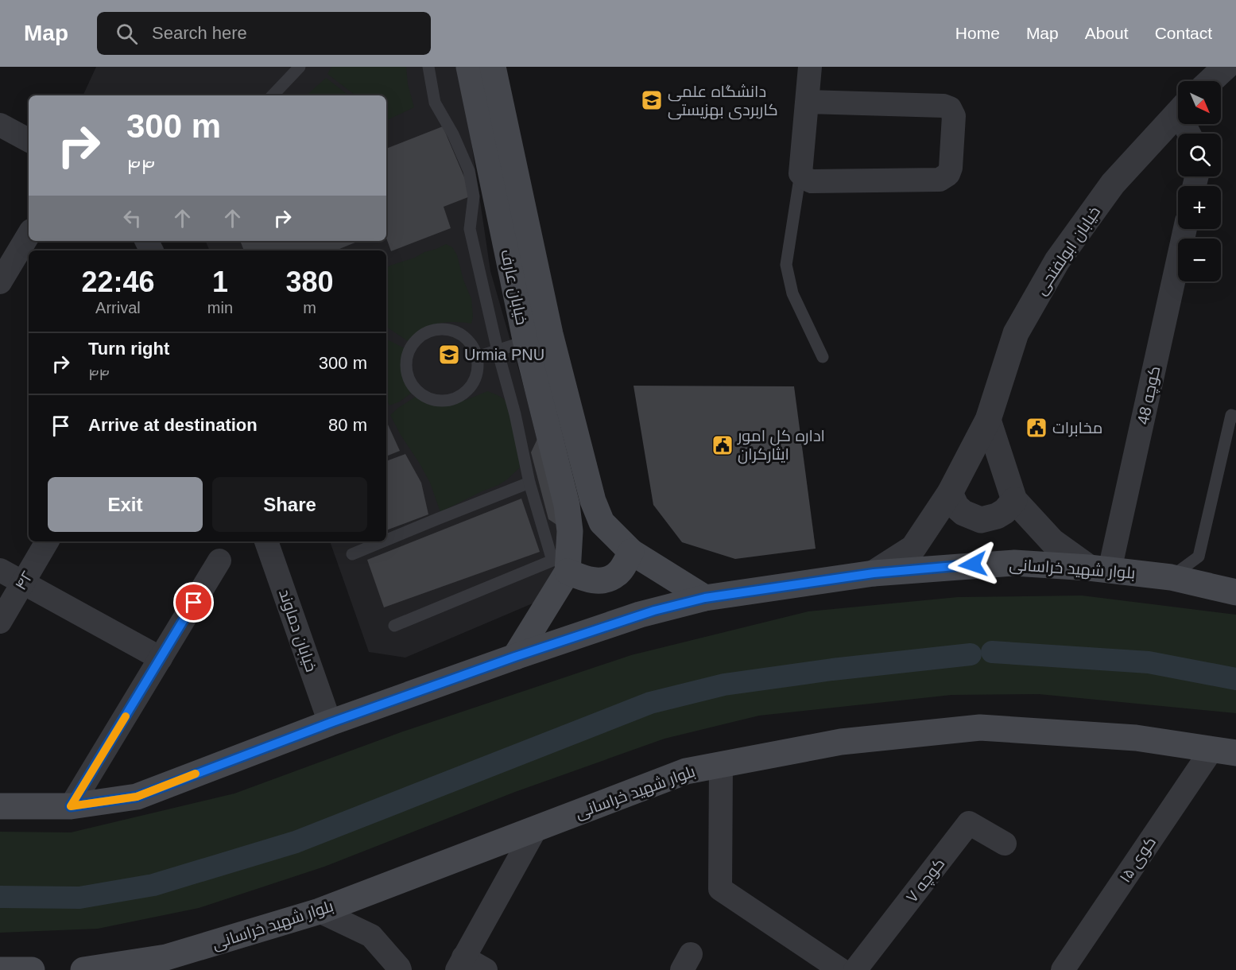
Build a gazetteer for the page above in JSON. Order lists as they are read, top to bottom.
{
  "streets": {
    "main road": ["خیابان عارف", "بلوار شهید خراسانی"],
    "street": [
      "خیابان ابولفتحی",
      "کوچه 48",
      "۴۲",
      "خیابان دماوند",
      "کوی ۱۵",
      "کوچه ۷"
    ]
  },
  "crossings": [
    ["خیابان ابولفتحی", "بلوار شهید خراسانی"],
    ["خیابان عارف", "بلوار شهید خراسانی"],
    ["کوچه 48", "بلوار شهید خراسانی"],
    ["بلوار شهید خراسانی", "خیابان دماوند"],
    ["بلوار شهید خراسانی", "کوی ۱۵"]
  ],
  "places": {
    "school or university": ["دانشگاه علمی کاربردی بهزیستی", "Urmia PNU"],
    "public building": ["مخابرات", "اداره کل امور ایثارکران"]
  },
  "north": "bottom right",
  "page": {
    "header": "Map",
    "search": "Search here",
    "nav": [
      "Home",
      "Map",
      "About",
      "Contact"
    ],
    "map_buttons": ["+", "−"],
    "turn": ["300 m", "۴۴"],
    "eta": [
      "22:46",
      "Arrival",
      "1",
      "min",
      "380",
      "m"
    ],
    "list": [
      {
        "name": "Turn right",
        "note": "۴۴",
        "value": "300 m"
      },
      {
        "name": "Arrive at destination",
        "value": "80 m"
      }
    ],
    "buttons": ["Exit", "Share"]
  }
}
